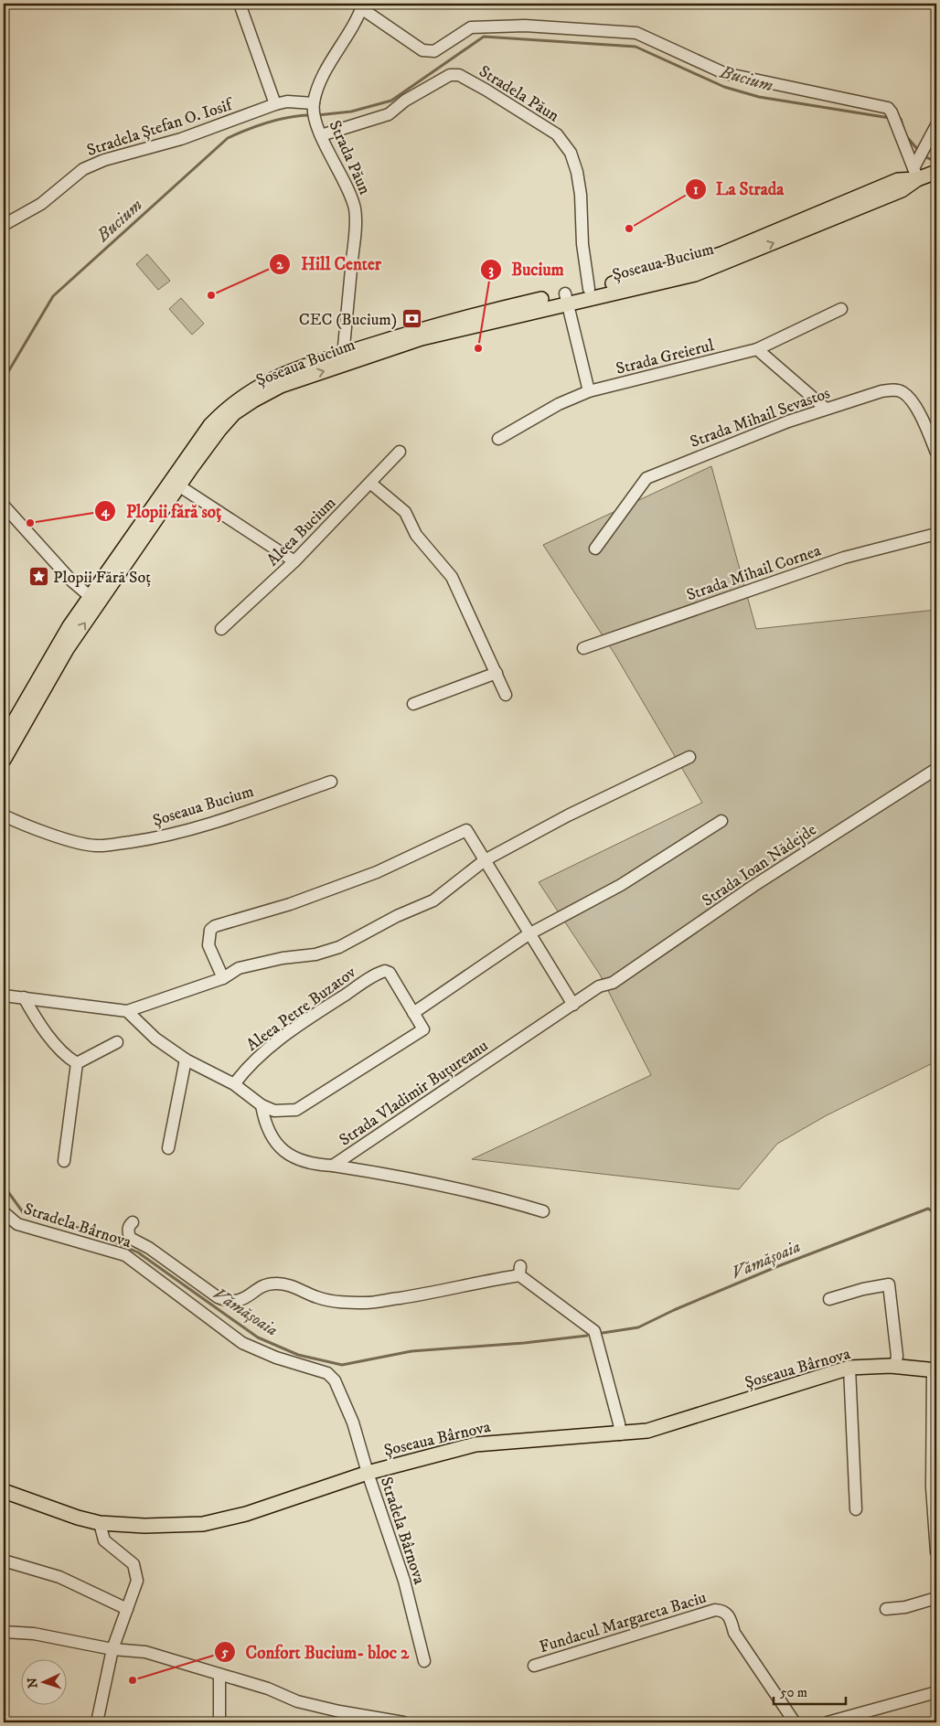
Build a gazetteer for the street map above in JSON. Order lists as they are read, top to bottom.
{
  "streets": {
    "main road": ["Șoseaua Bucium", "Șoseaua Bârnova"],
    "street": [
      "Stradela Păun",
      "Stradela Ștefan O. Iosif",
      "Strada Păun",
      "Strada Greierul",
      "Strada Mihail Sevastos",
      "Aleea Bucium",
      "Strada Mihail Cornea",
      "Strada Ioan Nădejde",
      "Aleea Petre Buzatov",
      "Strada Vladimir Buțureanu",
      "Stradela Bârnova",
      "Fundacul Margareta Baciu"
    ]
  },
  "crossings": [
    ["Stradela Păun", "Strada Păun"],
    ["Stradela Păun", "Șoseaua Bucium"],
    ["Stradela Ștefan O. Iosif", "Strada Păun"],
    ["Strada Păun", "Șoseaua Bucium"],
    ["Strada Ioan Nădejde", "Strada Vladimir Buțureanu"],
    ["Stradela Bârnova", "Șoseaua Bârnova"]
  ],
  "water": ["Bucium", "Vămășoaia"],
  "places": {
    "other": [
      "La Strada",
      "Hill Center",
      "Bucium",
      "Plopii fără soț",
      "Confort Bucium- bloc 2"
    ],
    "bank": ["CEC (Bucium)"],
    "place": ["Plopii Fără Soț"]
  },
  "scale_bar": "50 m",
  "north": "left"
}
